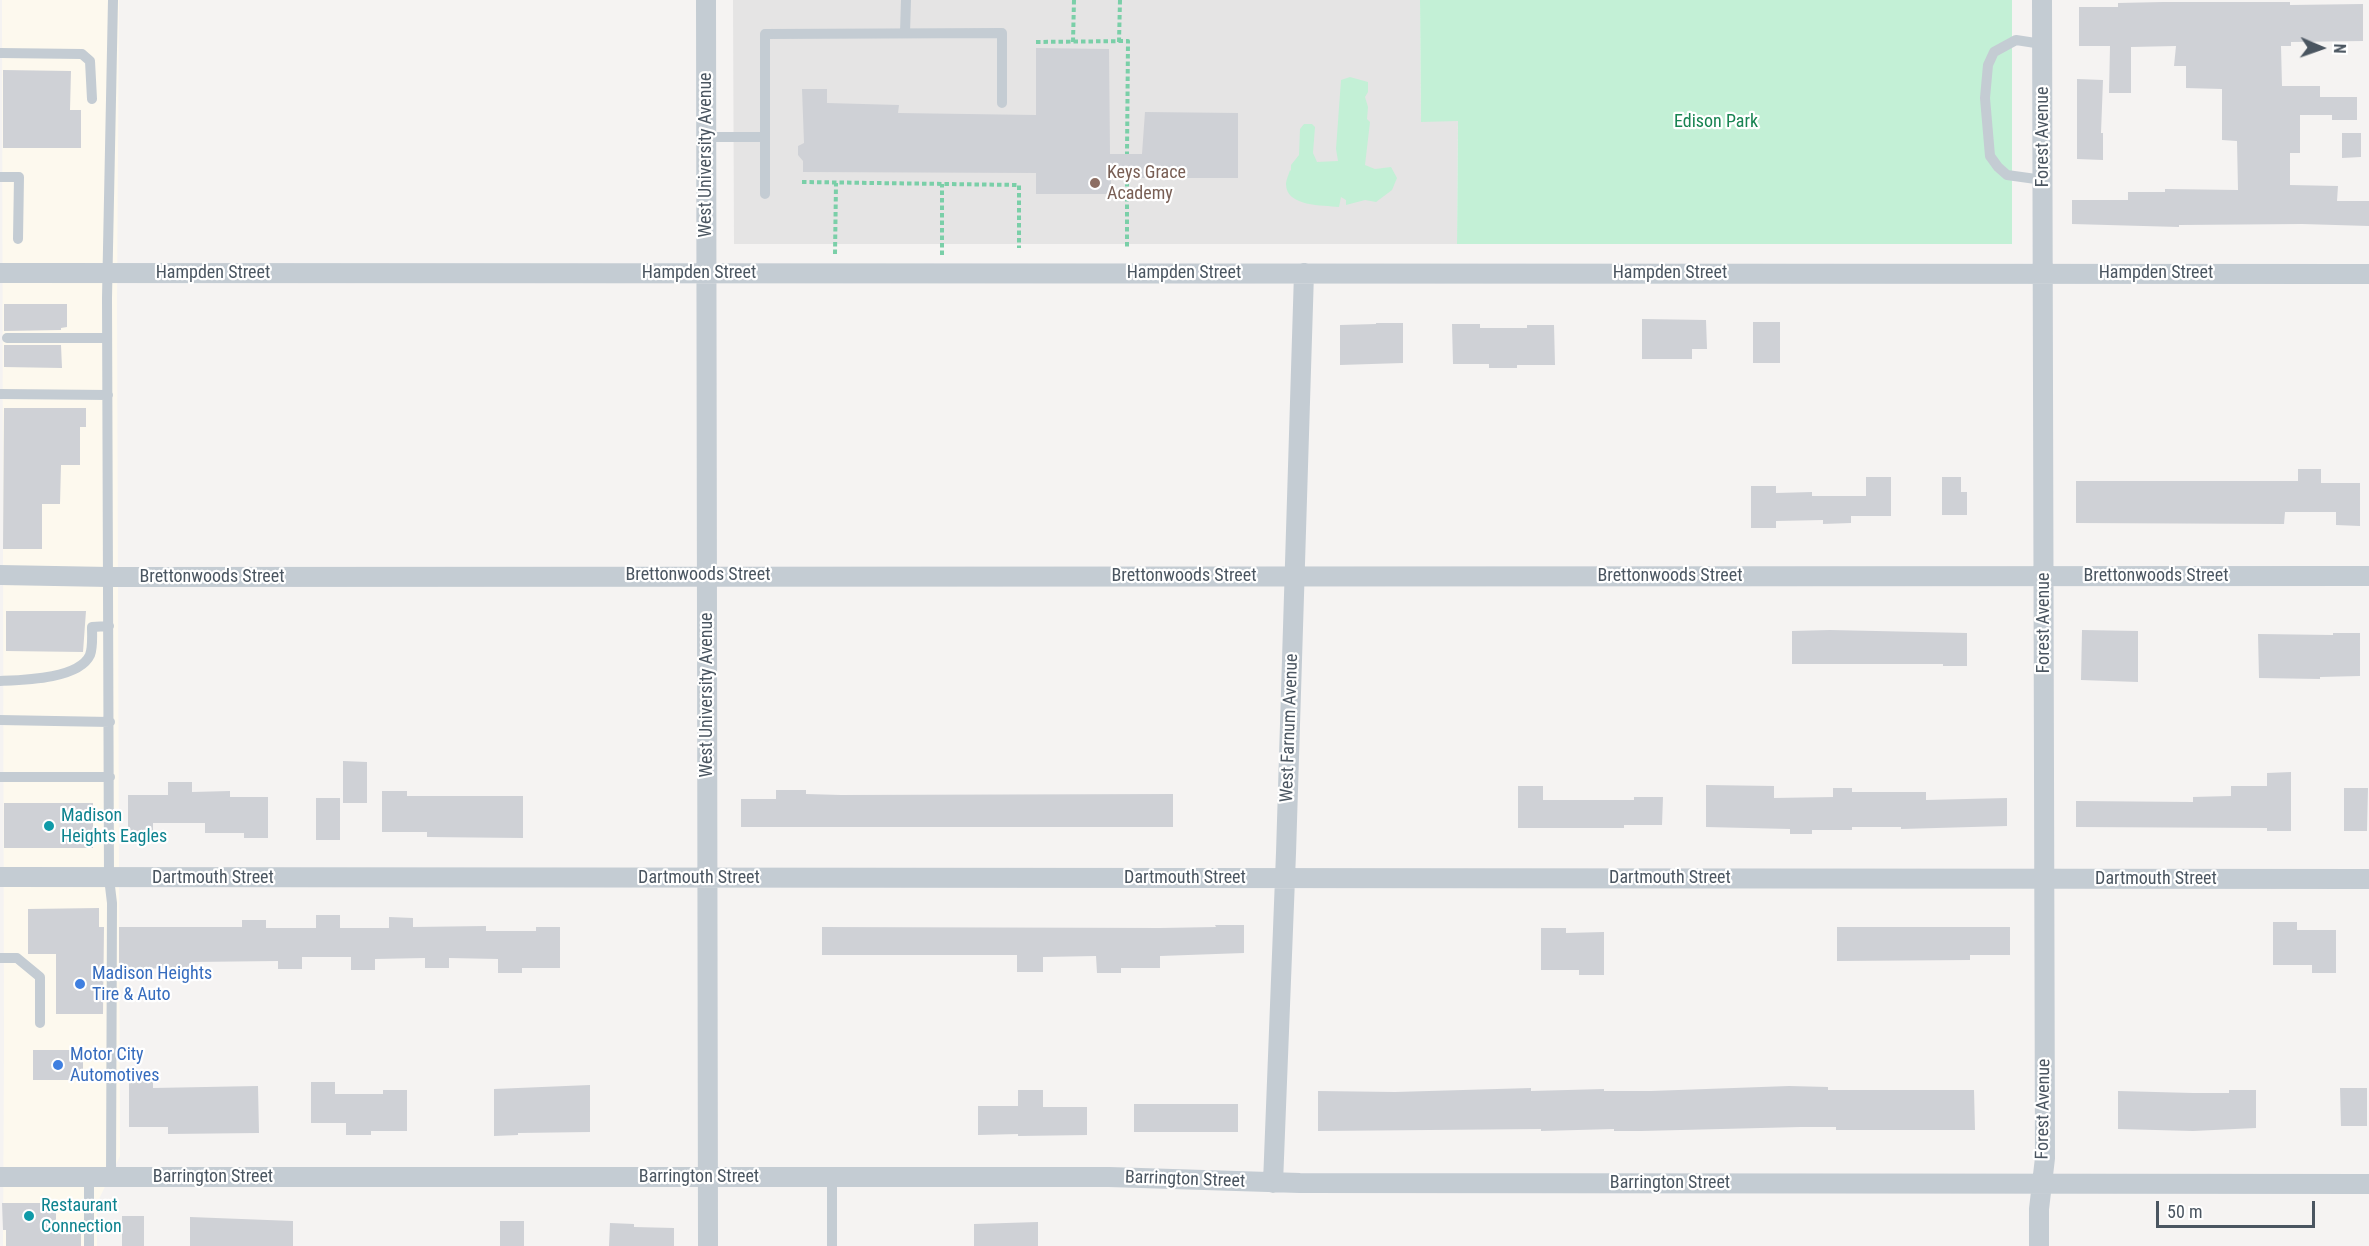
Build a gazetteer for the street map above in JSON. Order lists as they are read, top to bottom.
{
  "streets": {
    "street": [
      "Forest Avenue",
      "West University Avenue",
      "Hampden Street",
      "Brettonwoods Street",
      "West Farnum Avenue",
      "Dartmouth Street",
      "Barrington Street"
    ]
  },
  "crossings": [
    ["Forest Avenue", "Hampden Street"],
    ["Forest Avenue", "Brettonwoods Street"],
    ["Forest Avenue", "Dartmouth Street"],
    ["Forest Avenue", "Barrington Street"],
    ["West University Avenue", "Hampden Street"],
    ["West University Avenue", "Brettonwoods Street"],
    ["West University Avenue", "Dartmouth Street"],
    ["West University Avenue", "Barrington Street"],
    ["Hampden Street", "West Farnum Avenue"],
    ["Brettonwoods Street", "West Farnum Avenue"],
    ["West Farnum Avenue", "Dartmouth Street"],
    ["West Farnum Avenue", "Barrington Street"]
  ],
  "parks": ["Edison Park"],
  "places": [
    "Keys Grace Academy",
    "Madison Heights Eagles",
    "Madison Heights Tire & Auto",
    "Motor City Automotives",
    "Restaurant Connection"
  ],
  "scale_bar": "50 m",
  "north": "right"
}
